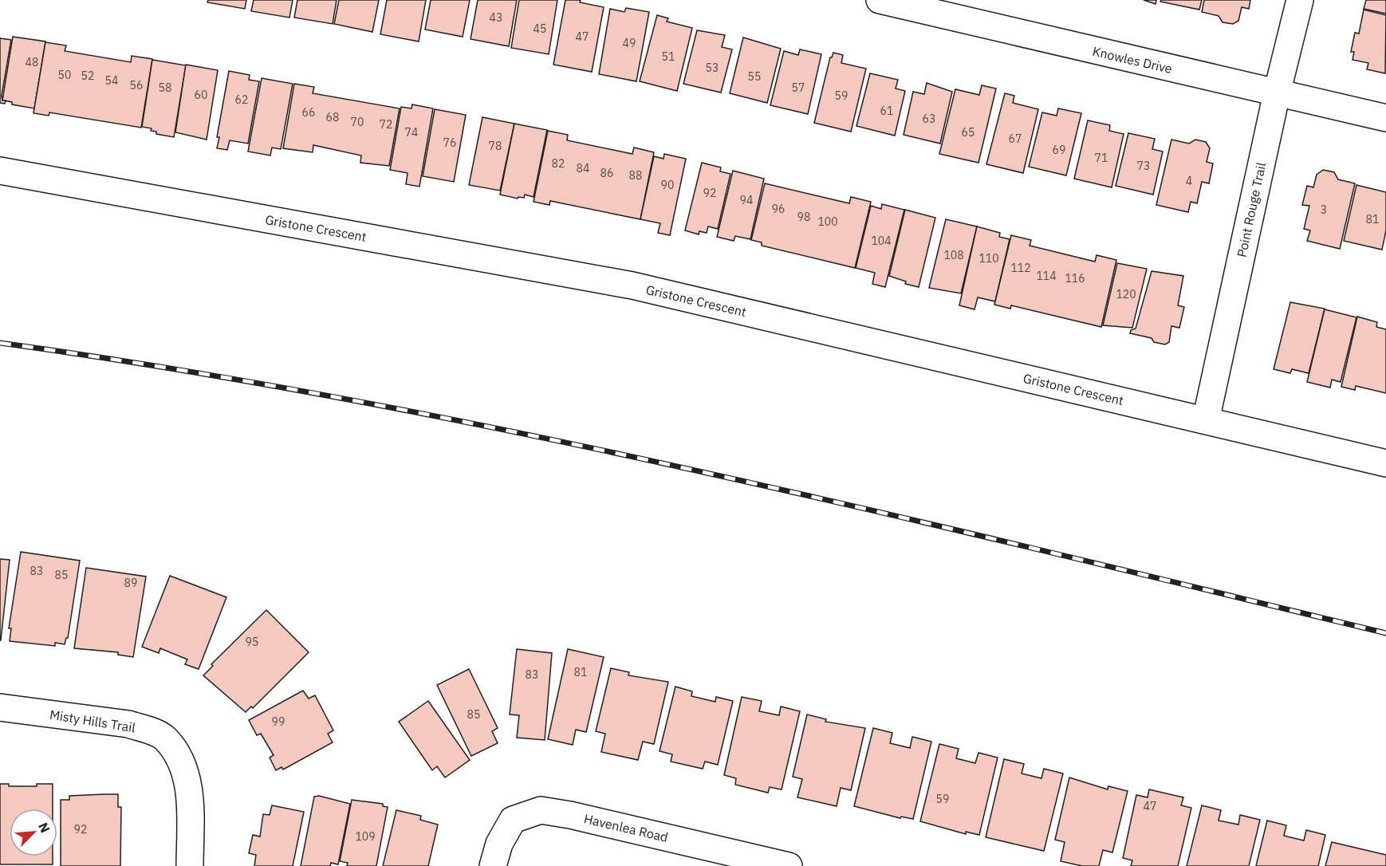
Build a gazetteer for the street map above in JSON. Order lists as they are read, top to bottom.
{
  "streets": {
    "street": [
      "Knowles Drive",
      "Point Rouge Trail",
      "Gristone Crescent",
      "Misty Hills Trail",
      "Havenlea Road"
    ]
  },
  "crossings": [
    ["Knowles Drive", "Point Rouge Trail"],
    ["Point Rouge Trail", "Gristone Crescent"]
  ],
  "house_numbers": [
    "43",
    "45",
    "47",
    "49",
    "51",
    "48",
    "53",
    "50",
    "52",
    "55",
    "54",
    "56",
    "58",
    "57",
    "60",
    "59",
    "62",
    "61",
    "66",
    "68",
    "63",
    "70",
    "72",
    "74",
    "65",
    "67",
    "76",
    "78",
    "69",
    "71",
    "82",
    "73",
    "84",
    "86",
    "88",
    "4",
    "90",
    "92",
    "94",
    "96",
    "3",
    "98",
    "81",
    "100",
    "104",
    "108",
    "110",
    "112",
    "114",
    "116",
    "120",
    "83",
    "85",
    "89",
    "95",
    "81",
    "83",
    "85",
    "99",
    "59",
    "47",
    "92",
    "109"
  ],
  "north": "top right"
}
